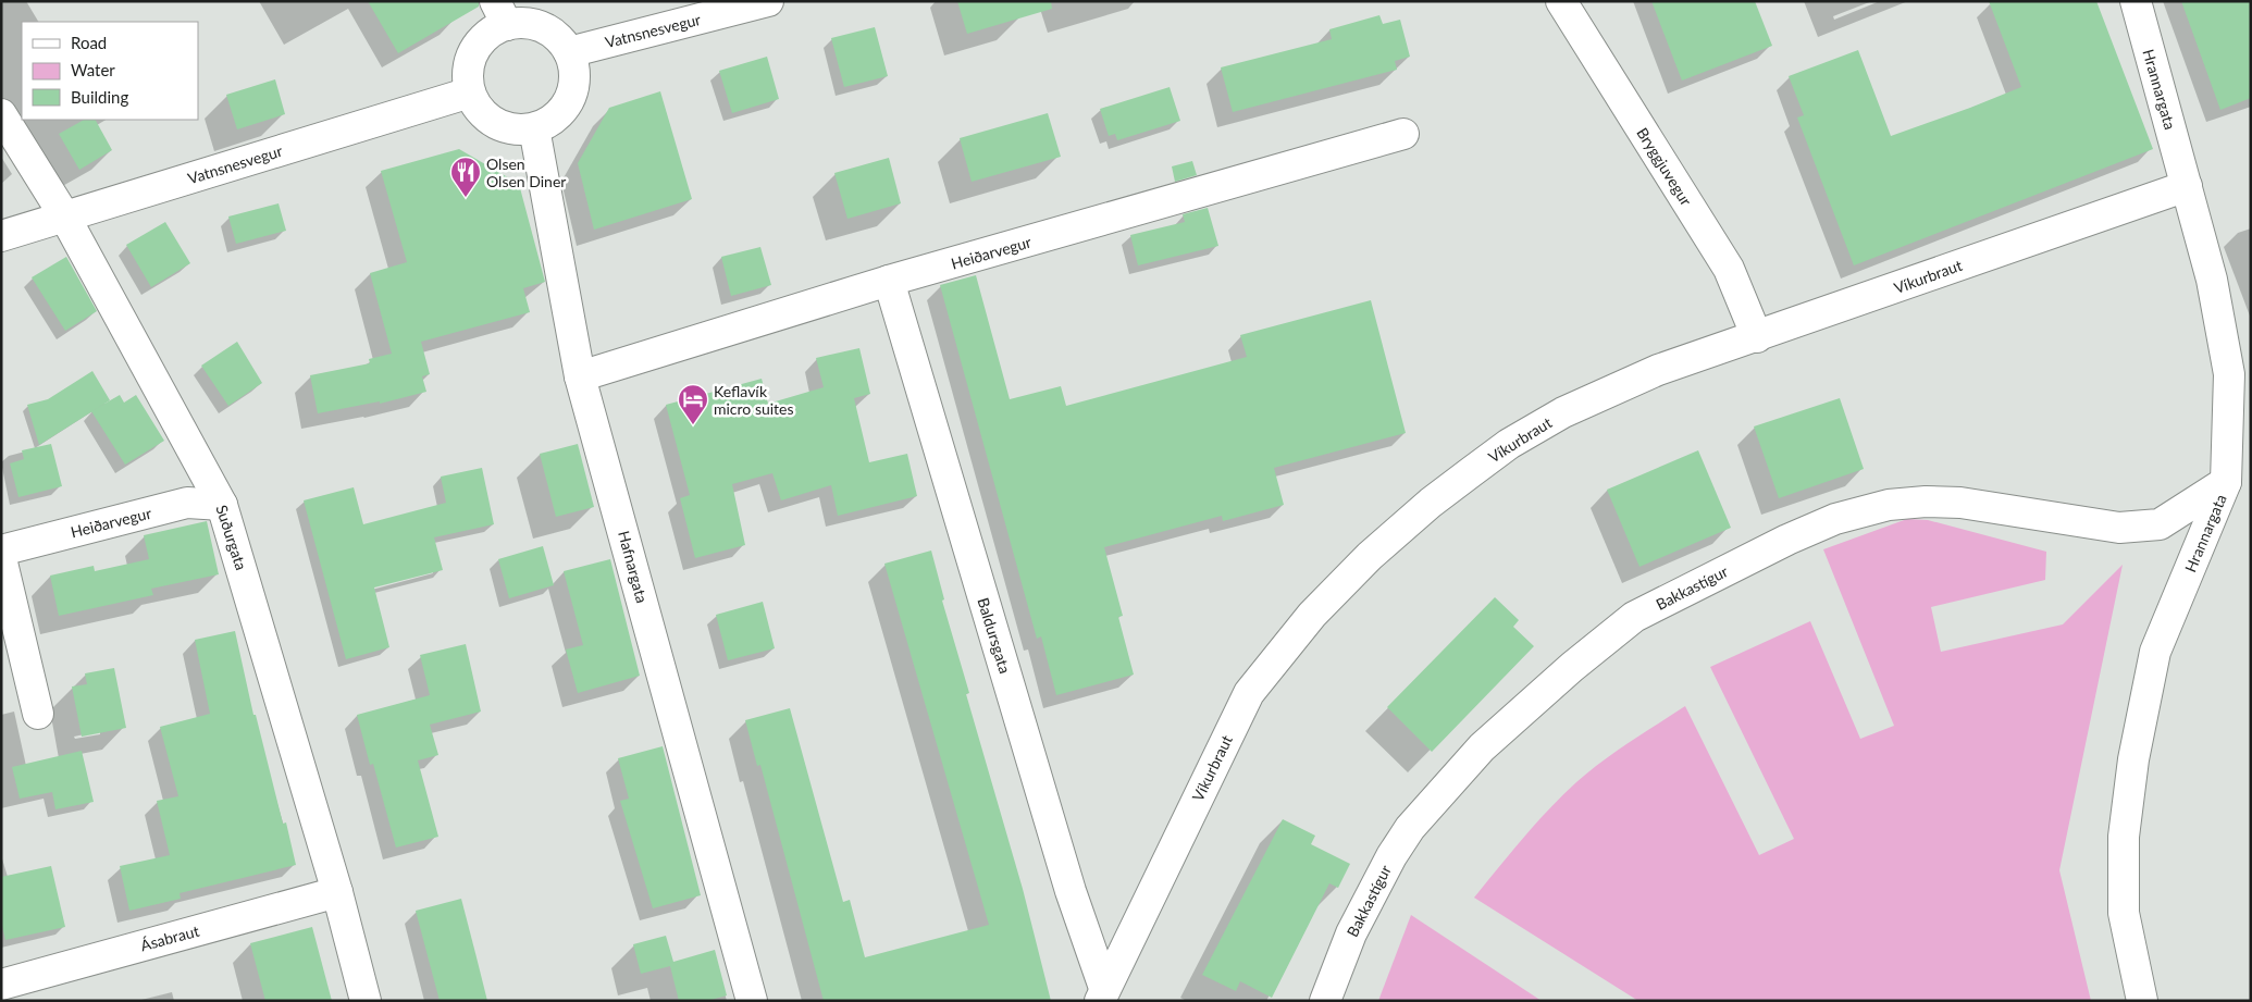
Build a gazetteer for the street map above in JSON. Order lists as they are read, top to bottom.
{
  "streets": {
    "street": [
      "Vatnsnesvegur",
      "Hrannargata",
      "Bryggjuvegur",
      "Heiðarvegur",
      "Víkurbraut",
      "Suðurgata",
      "Hafnargata",
      "Bakkastígur",
      "Baldursgata",
      "Ásabraut"
    ]
  },
  "crossings": [
    ["Vatnsnesvegur", "Suðurgata"],
    ["Vatnsnesvegur", "Hafnargata"],
    ["Hrannargata", "Víkurbraut"],
    ["Hrannargata", "Bakkastígur"],
    ["Bryggjuvegur", "Víkurbraut"],
    ["Heiðarvegur", "Suðurgata"],
    ["Heiðarvegur", "Hafnargata"],
    ["Heiðarvegur", "Baldursgata"],
    ["Víkurbraut", "Baldursgata"],
    ["Suðurgata", "Ásabraut"]
  ],
  "places": {
    "restaurant": ["Olsen Olsen Diner"],
    "hotel": ["Keflavík micro suites"]
  },
  "legend": ["Road", "Water", "Building"]
}
